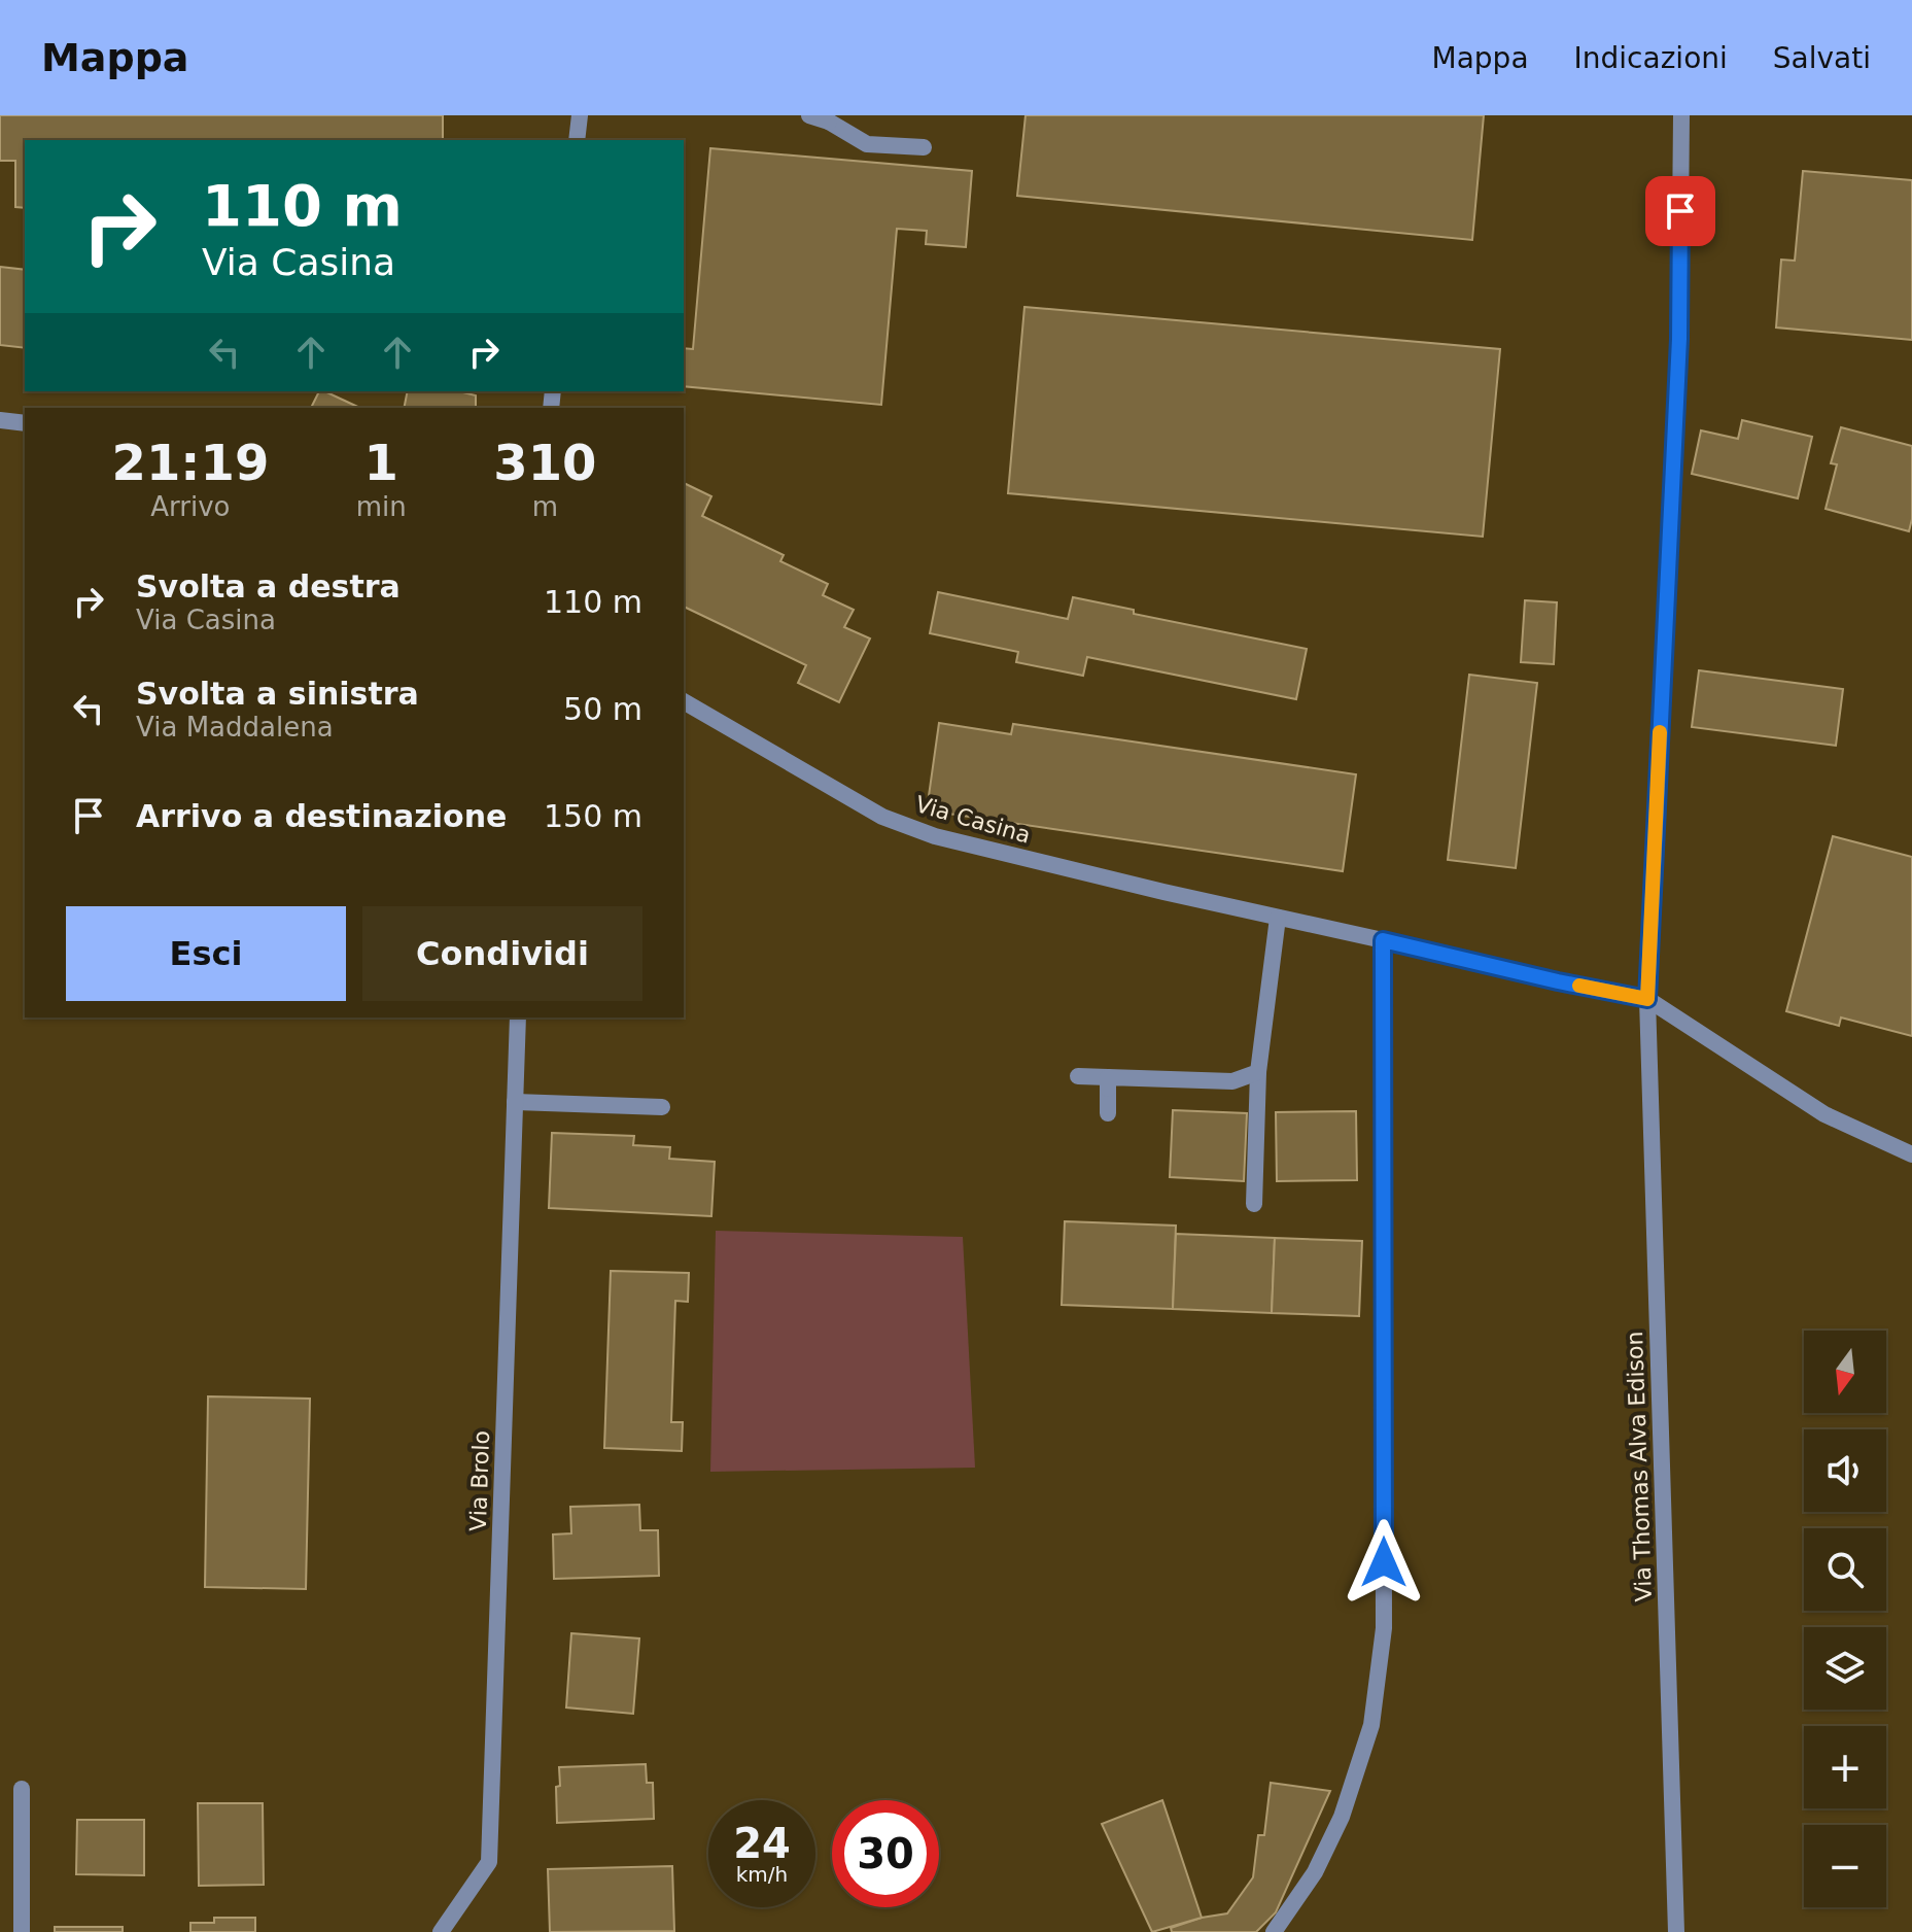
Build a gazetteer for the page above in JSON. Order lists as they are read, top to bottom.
{
  "streets": {
    "street": ["Via Casina", "Via Thomas Alva Edison", "Via Brolo"]
  },
  "crossings": [
    ["Via Casina", "Via Thomas Alva Edison"]
  ],
  "north": "bottom",
  "page": {
    "header": "Mappa",
    "nav": ["Mappa", "Indicazioni", "Salvati"],
    "turn": ["110 m", "Via Casina"],
    "eta": [
      "21:19",
      "Arrivo",
      "1",
      "min",
      "310",
      "m"
    ],
    "list": [
      {
        "name": "Svolta a destra",
        "note": "Via Casina",
        "value": "110 m"
      },
      {
        "name": "Svolta a sinistra",
        "note": "Via Maddalena",
        "value": "50 m"
      },
      {
        "name": "Arrivo a destinazione",
        "value": "150 m"
      }
    ],
    "buttons": ["Esci", "Condividi"],
    "map_buttons": ["+", "−"],
    "speed": "24 km/h",
    "limit": "30"
  }
}
